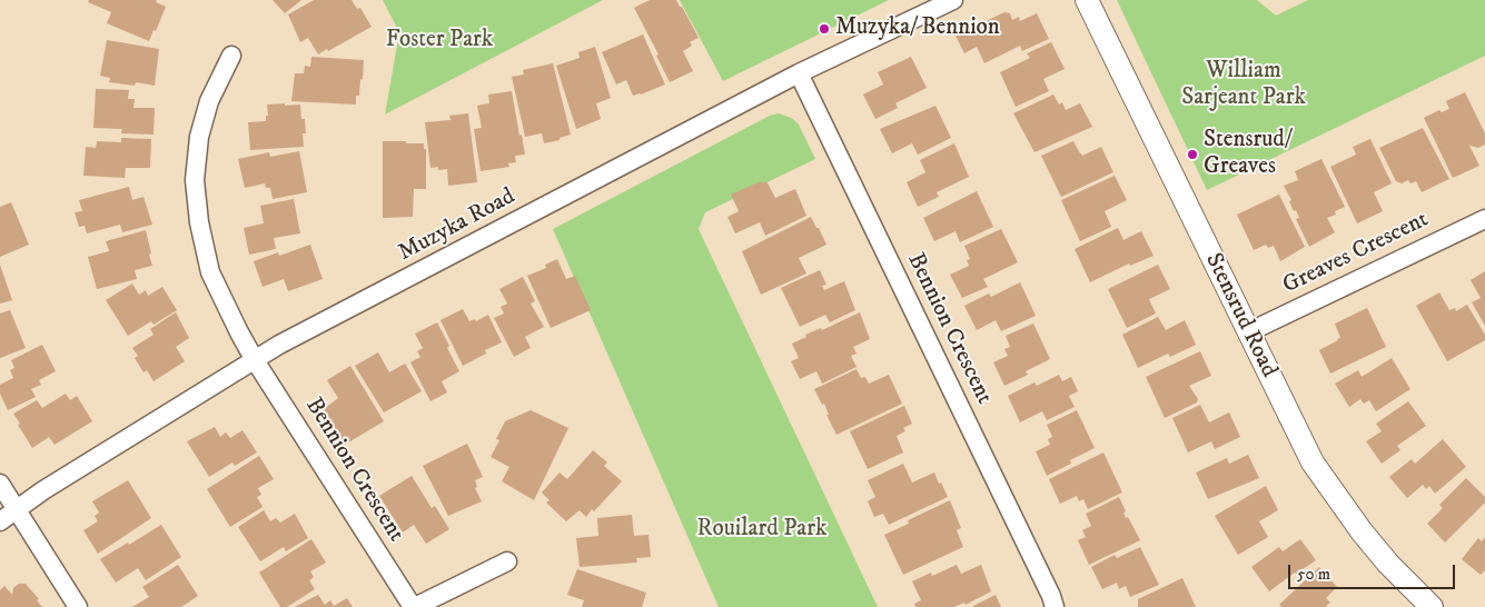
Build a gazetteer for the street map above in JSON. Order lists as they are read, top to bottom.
{
  "streets": {
    "street": [
      "Muzyka Road",
      "Greaves Crescent",
      "Stensrud Road",
      "Bennion Crescent"
    ]
  },
  "crossings": [
    ["Muzyka Road", "Bennion Crescent"],
    ["Greaves Crescent", "Stensrud Road"]
  ],
  "parks": ["Foster Park", "William Sarjeant Park", "Rouilard Park"],
  "places": ["Muzyka/ Bennion", "Stensrud/ Greaves"],
  "scale_bar": "50 m"
}
